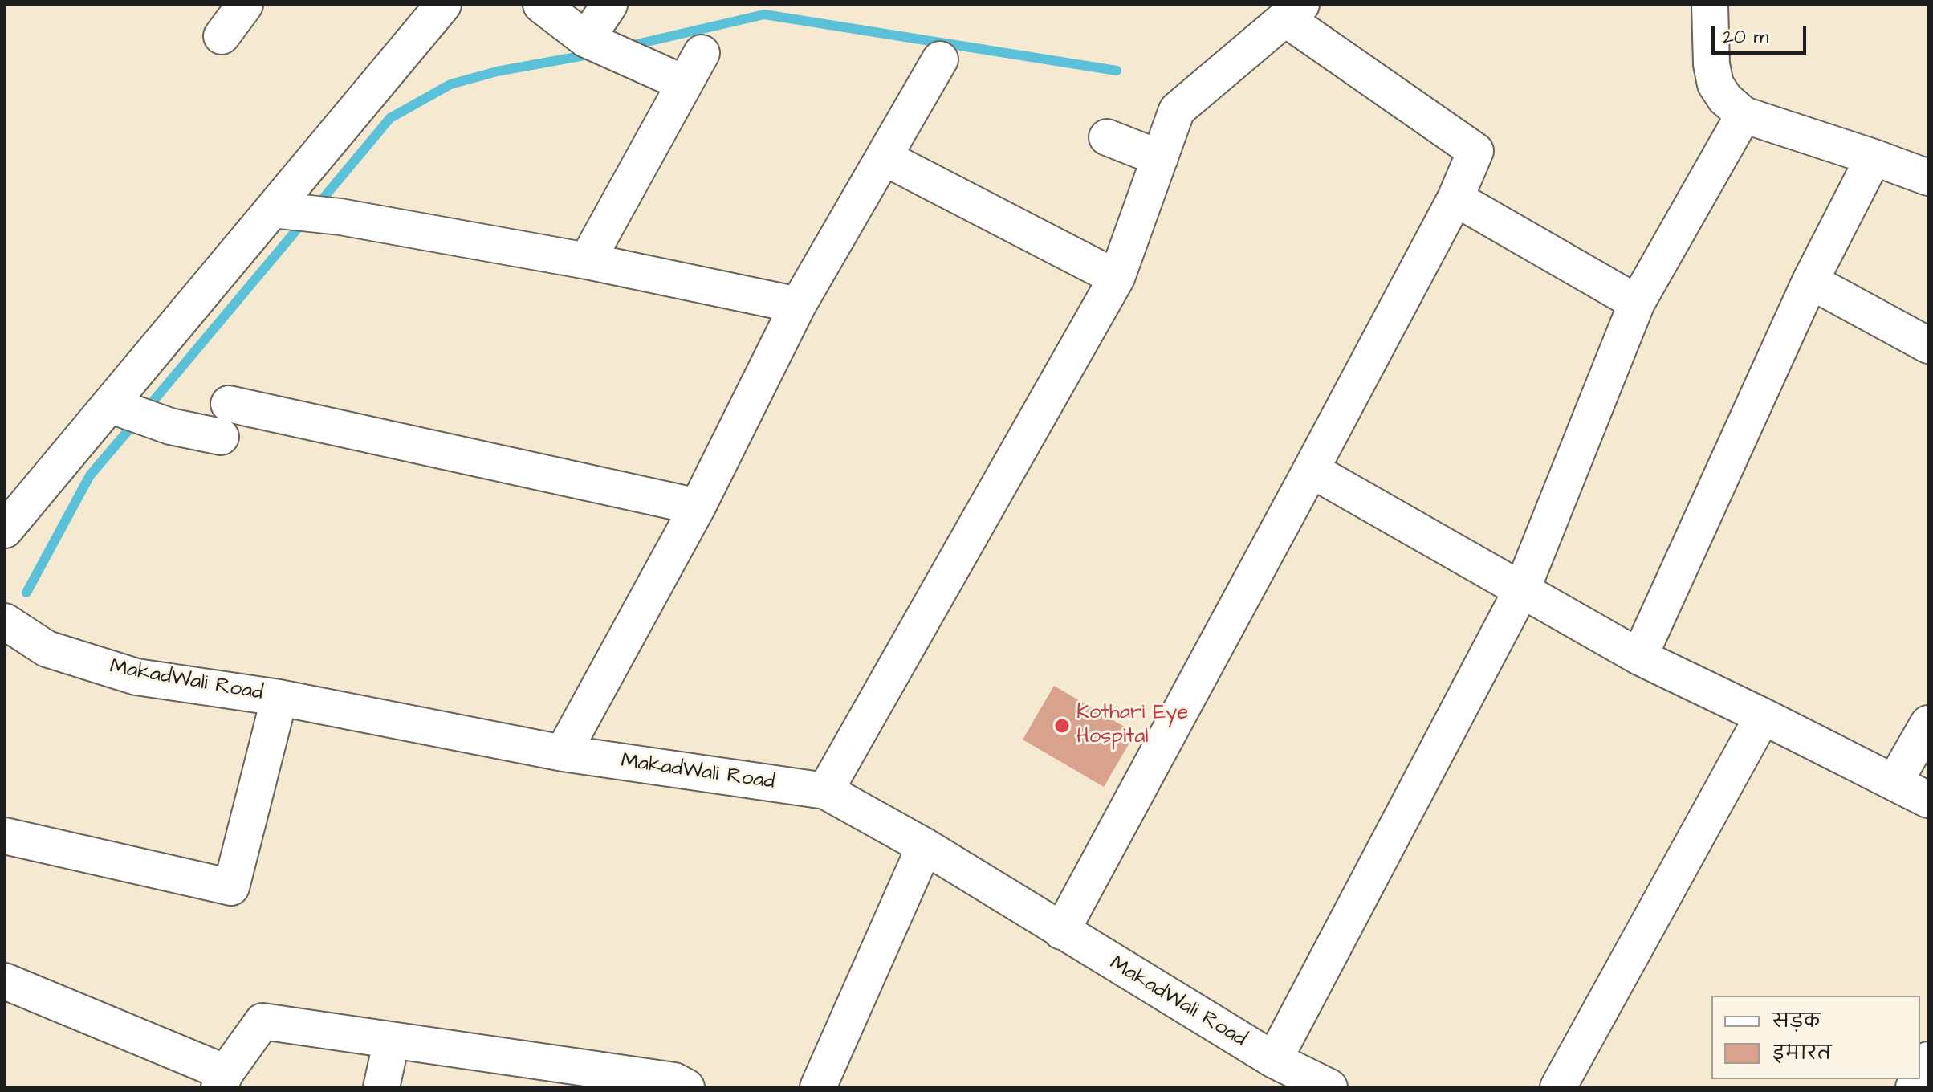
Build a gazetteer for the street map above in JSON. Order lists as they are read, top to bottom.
{
  "streets": {
    "street": ["MakadWali Road"]
  },
  "places": ["Kothari Eye Hospital"],
  "legend": ["सड़क", "इमारत"],
  "scale_bar": "20 m"
}
